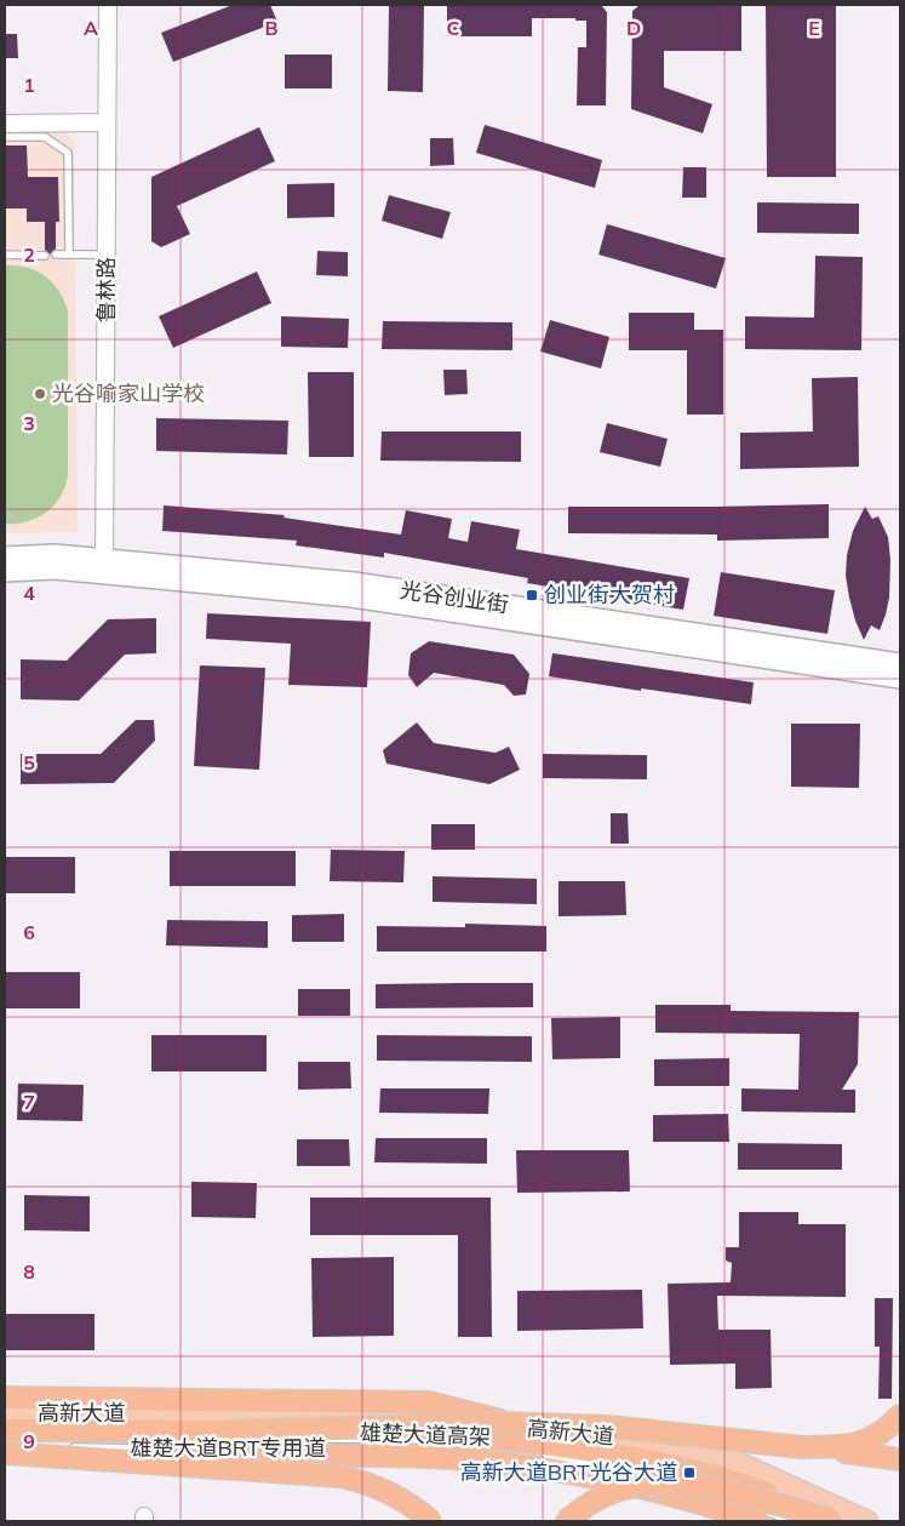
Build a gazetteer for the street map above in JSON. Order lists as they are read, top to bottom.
{
  "streets": {
    "highway": ["雄楚大道高架"],
    "main road": ["光谷创业街", "高新大道"],
    "street": ["鲁林路"],
    "lane": ["雄楚大道BRT专用道"]
  },
  "crossings": [
    ["鲁林路", "光谷创业街"],
    ["雄楚大道高架", "雄楚大道BRT专用道"]
  ],
  "places": {
    "other": ["光谷喻家山学校"],
    "transit": ["创业街大贺村", "高新大道BRT光谷大道"]
  },
  "grid": {
    "columns": [
      "A",
      "B",
      "C",
      "D",
      "E"
    ],
    "rows": [
      "1",
      "2",
      "3",
      "4",
      "5",
      "6",
      "7",
      "8",
      "9"
    ]
  }
}
